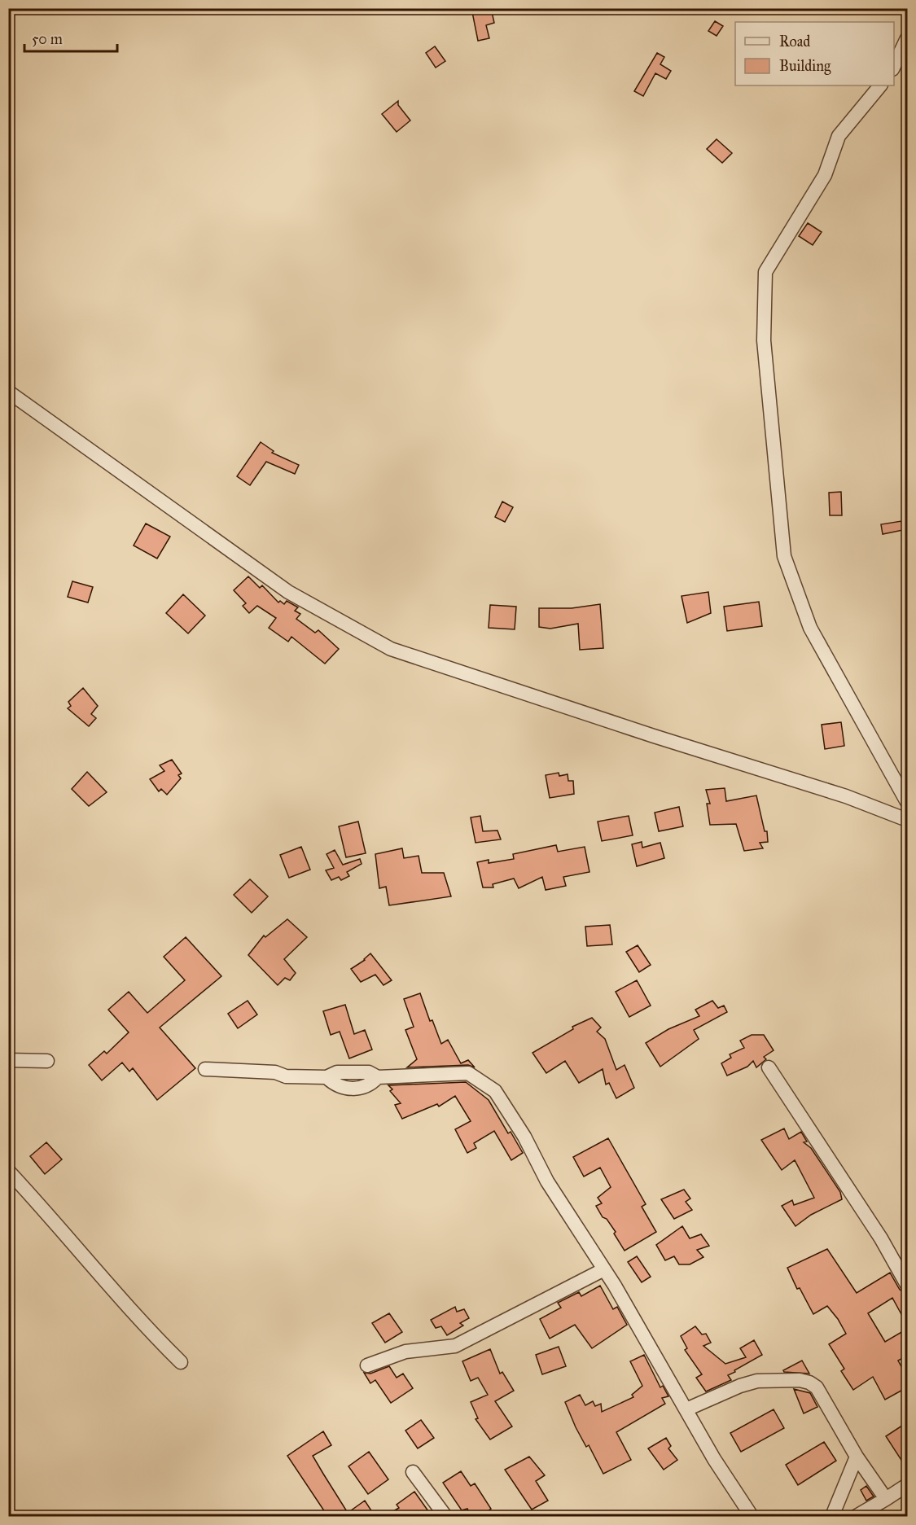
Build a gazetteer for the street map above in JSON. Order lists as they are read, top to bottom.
{
  "legend": ["Road", "Building"],
  "scale_bar": "50 m"
}
